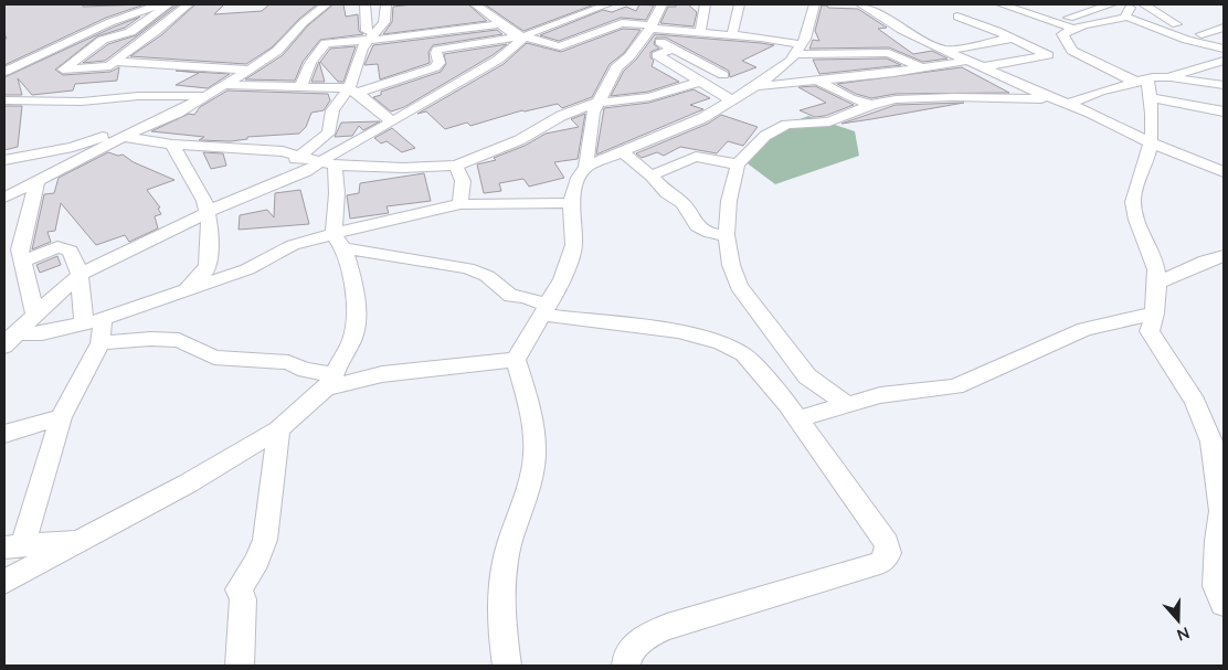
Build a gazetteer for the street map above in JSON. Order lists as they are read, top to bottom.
{
  "north": "bottom"
}
